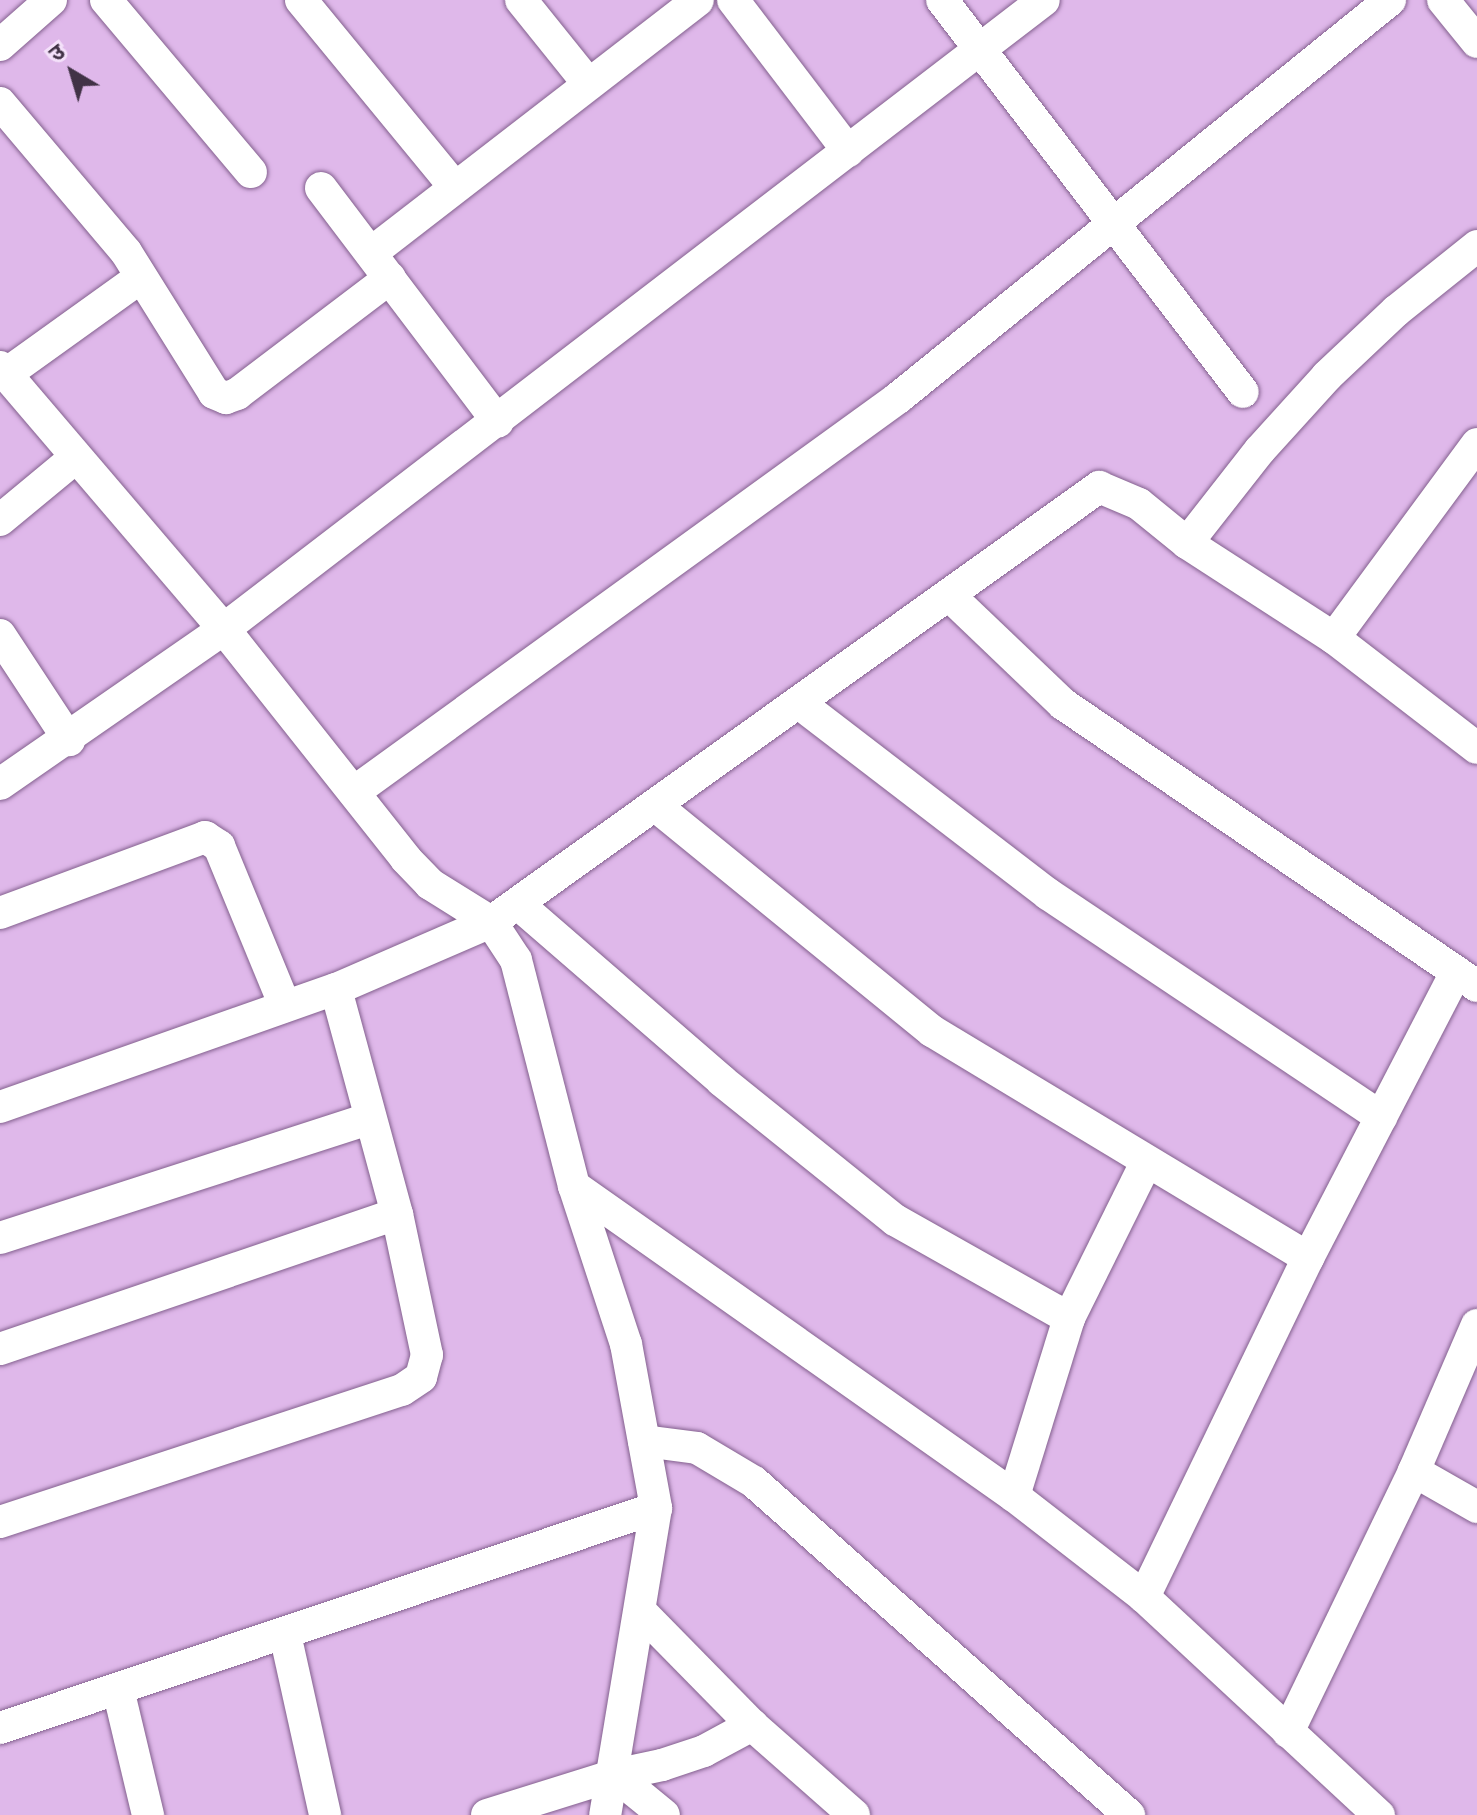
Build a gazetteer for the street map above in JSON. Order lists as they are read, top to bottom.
{
  "north": "top left"
}
